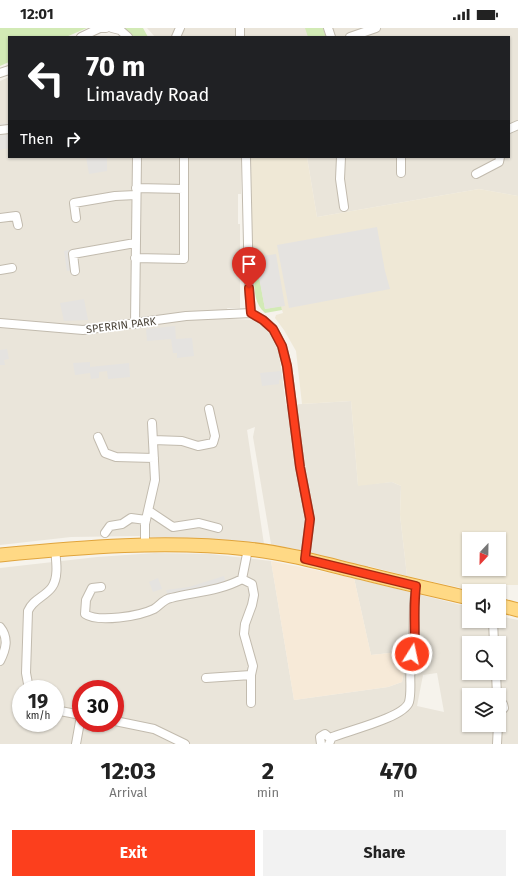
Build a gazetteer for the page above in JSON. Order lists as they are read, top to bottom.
{
  "streets": {
    "street": ["SPERRIN PARK"]
  },
  "north": "bottom",
  "page": {
    "status": "12:01",
    "turn": ["70 m", "Limavady Road"],
    "then": "Then",
    "speed": "19 km/h",
    "limit": "30",
    "eta": [
      "12:03",
      "Arrival",
      "2",
      "min",
      "470",
      "m"
    ],
    "buttons": ["Exit", "Share"]
  }
}
